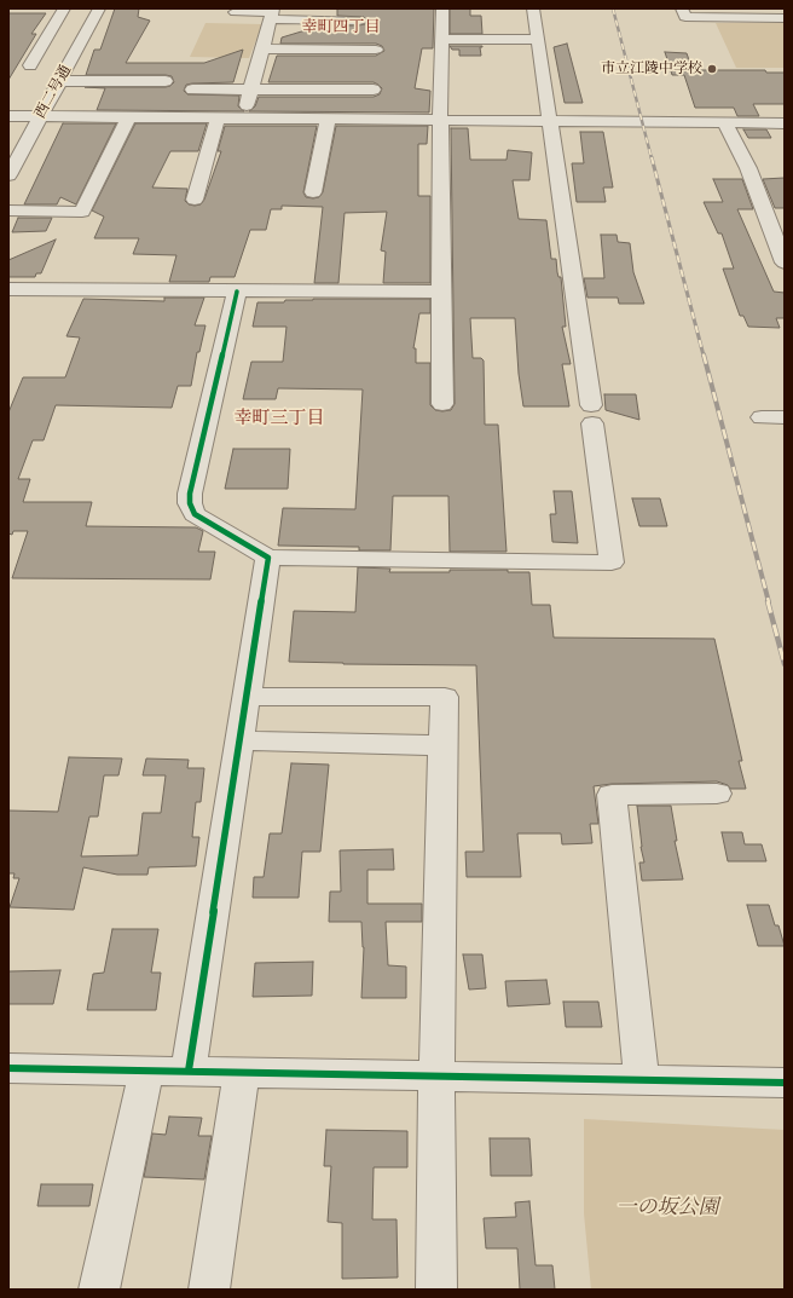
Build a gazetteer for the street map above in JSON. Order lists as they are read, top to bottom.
{
  "streets": {
    "street": ["西二号通"]
  },
  "districts": ["幸町四丁目", "幸町三丁目"],
  "parks": ["一の坂公園"],
  "places": ["市立江陵中学校"]
}
